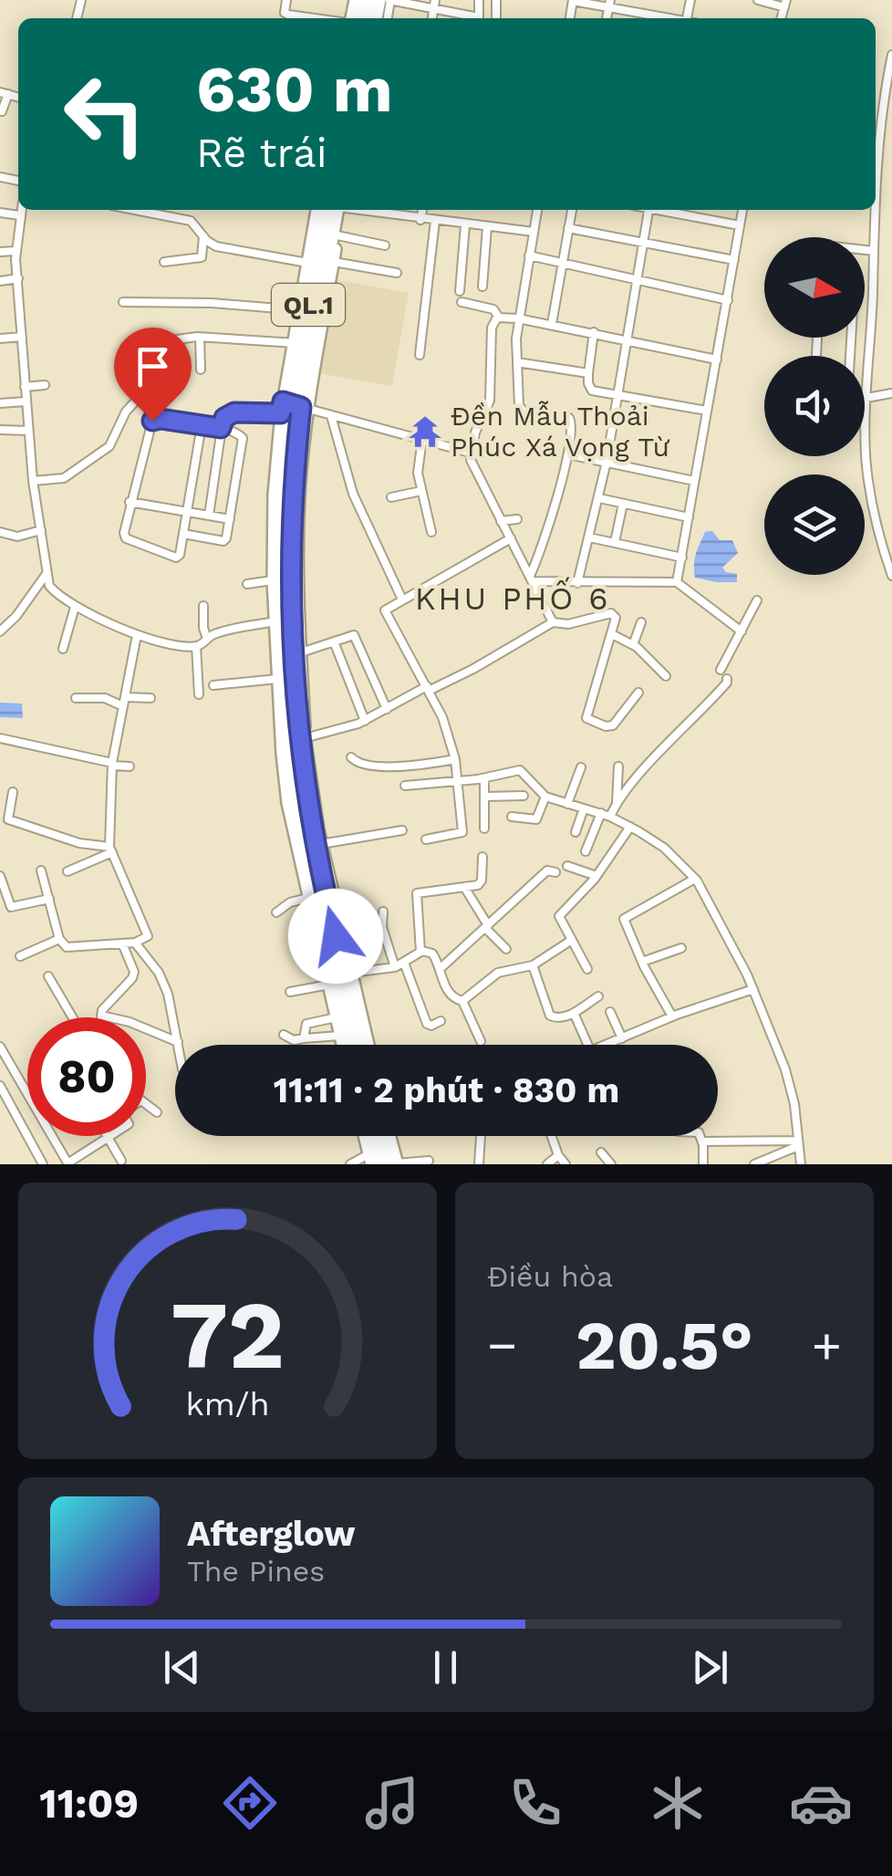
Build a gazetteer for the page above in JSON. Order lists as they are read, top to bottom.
{
  "streets": {
    "highway": ["QL.1"]
  },
  "districts": ["KHU PHỐ 6"],
  "places": {
    "temple": ["Đền Mẫu Thoải Phúc Xá Vọng Từ"]
  },
  "north": "right",
  "page": {
    "turn": ["630 m", "Rẽ trái"],
    "limit": "80",
    "trip": "11:11 · 2 phút · 830 m",
    "tile": "Điều hòa",
    "heat": ["−", "20.5°", "+"],
    "song": ["Afterglow", "The Pines"],
    "tabs": "11:09",
    "gauge": ["72", "km/h"]
  }
}
